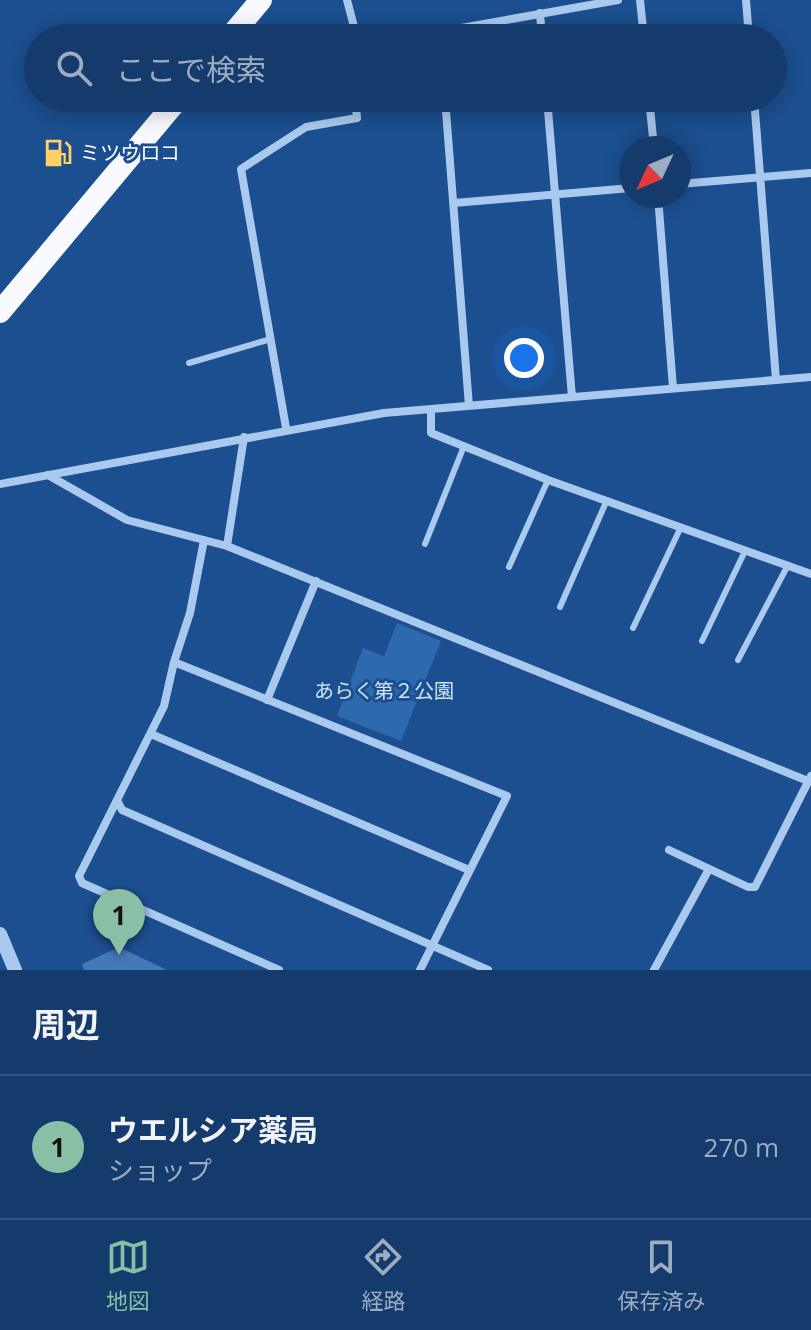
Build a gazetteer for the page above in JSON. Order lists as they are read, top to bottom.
{
  "parks": ["あらく第２公園"],
  "places": {
    "fuel station": ["ミツウロコ"]
  },
  "north": "bottom left",
  "page": {
    "search": "ここで検索",
    "pins": "1",
    "heading": "周辺",
    "list": [
      {
        "mark": "1",
        "name": "ウエルシア薬局",
        "note": "ショップ",
        "value": "270 m"
      }
    ],
    "nav": ["地図", "経路", "保存済み"]
  }
}
